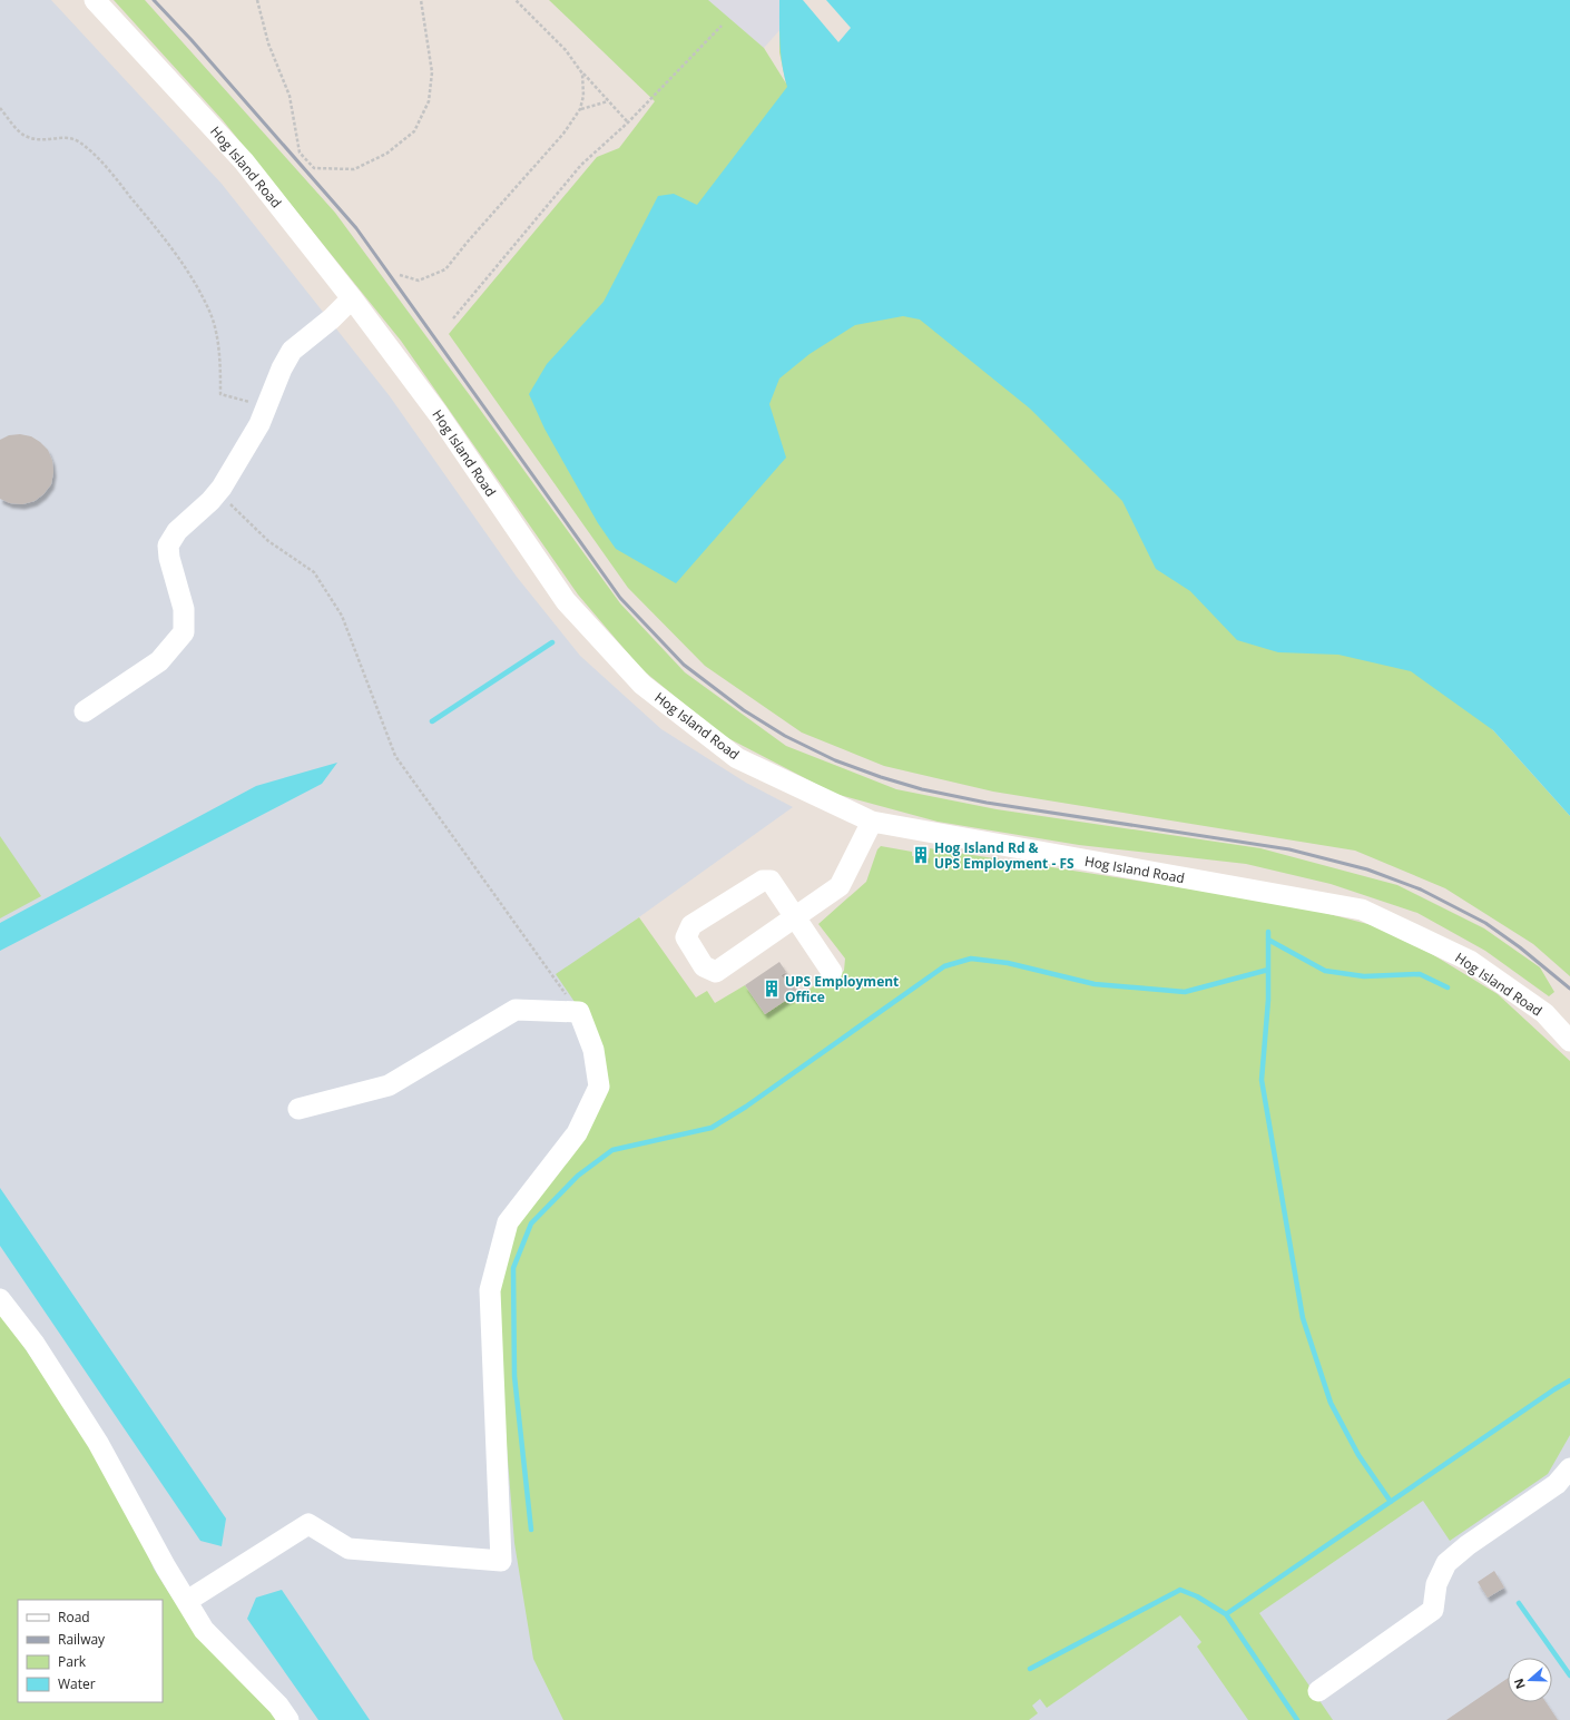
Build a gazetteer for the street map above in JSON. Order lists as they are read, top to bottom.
{
  "streets": {
    "street": ["Hog Island Road"]
  },
  "places": {
    "building": ["Hog Island Rd & UPS Employment - FS", "UPS Employment Office"]
  },
  "legend": [
    "Road",
    "Railway",
    "Park",
    "Water"
  ],
  "north": "left"
}
